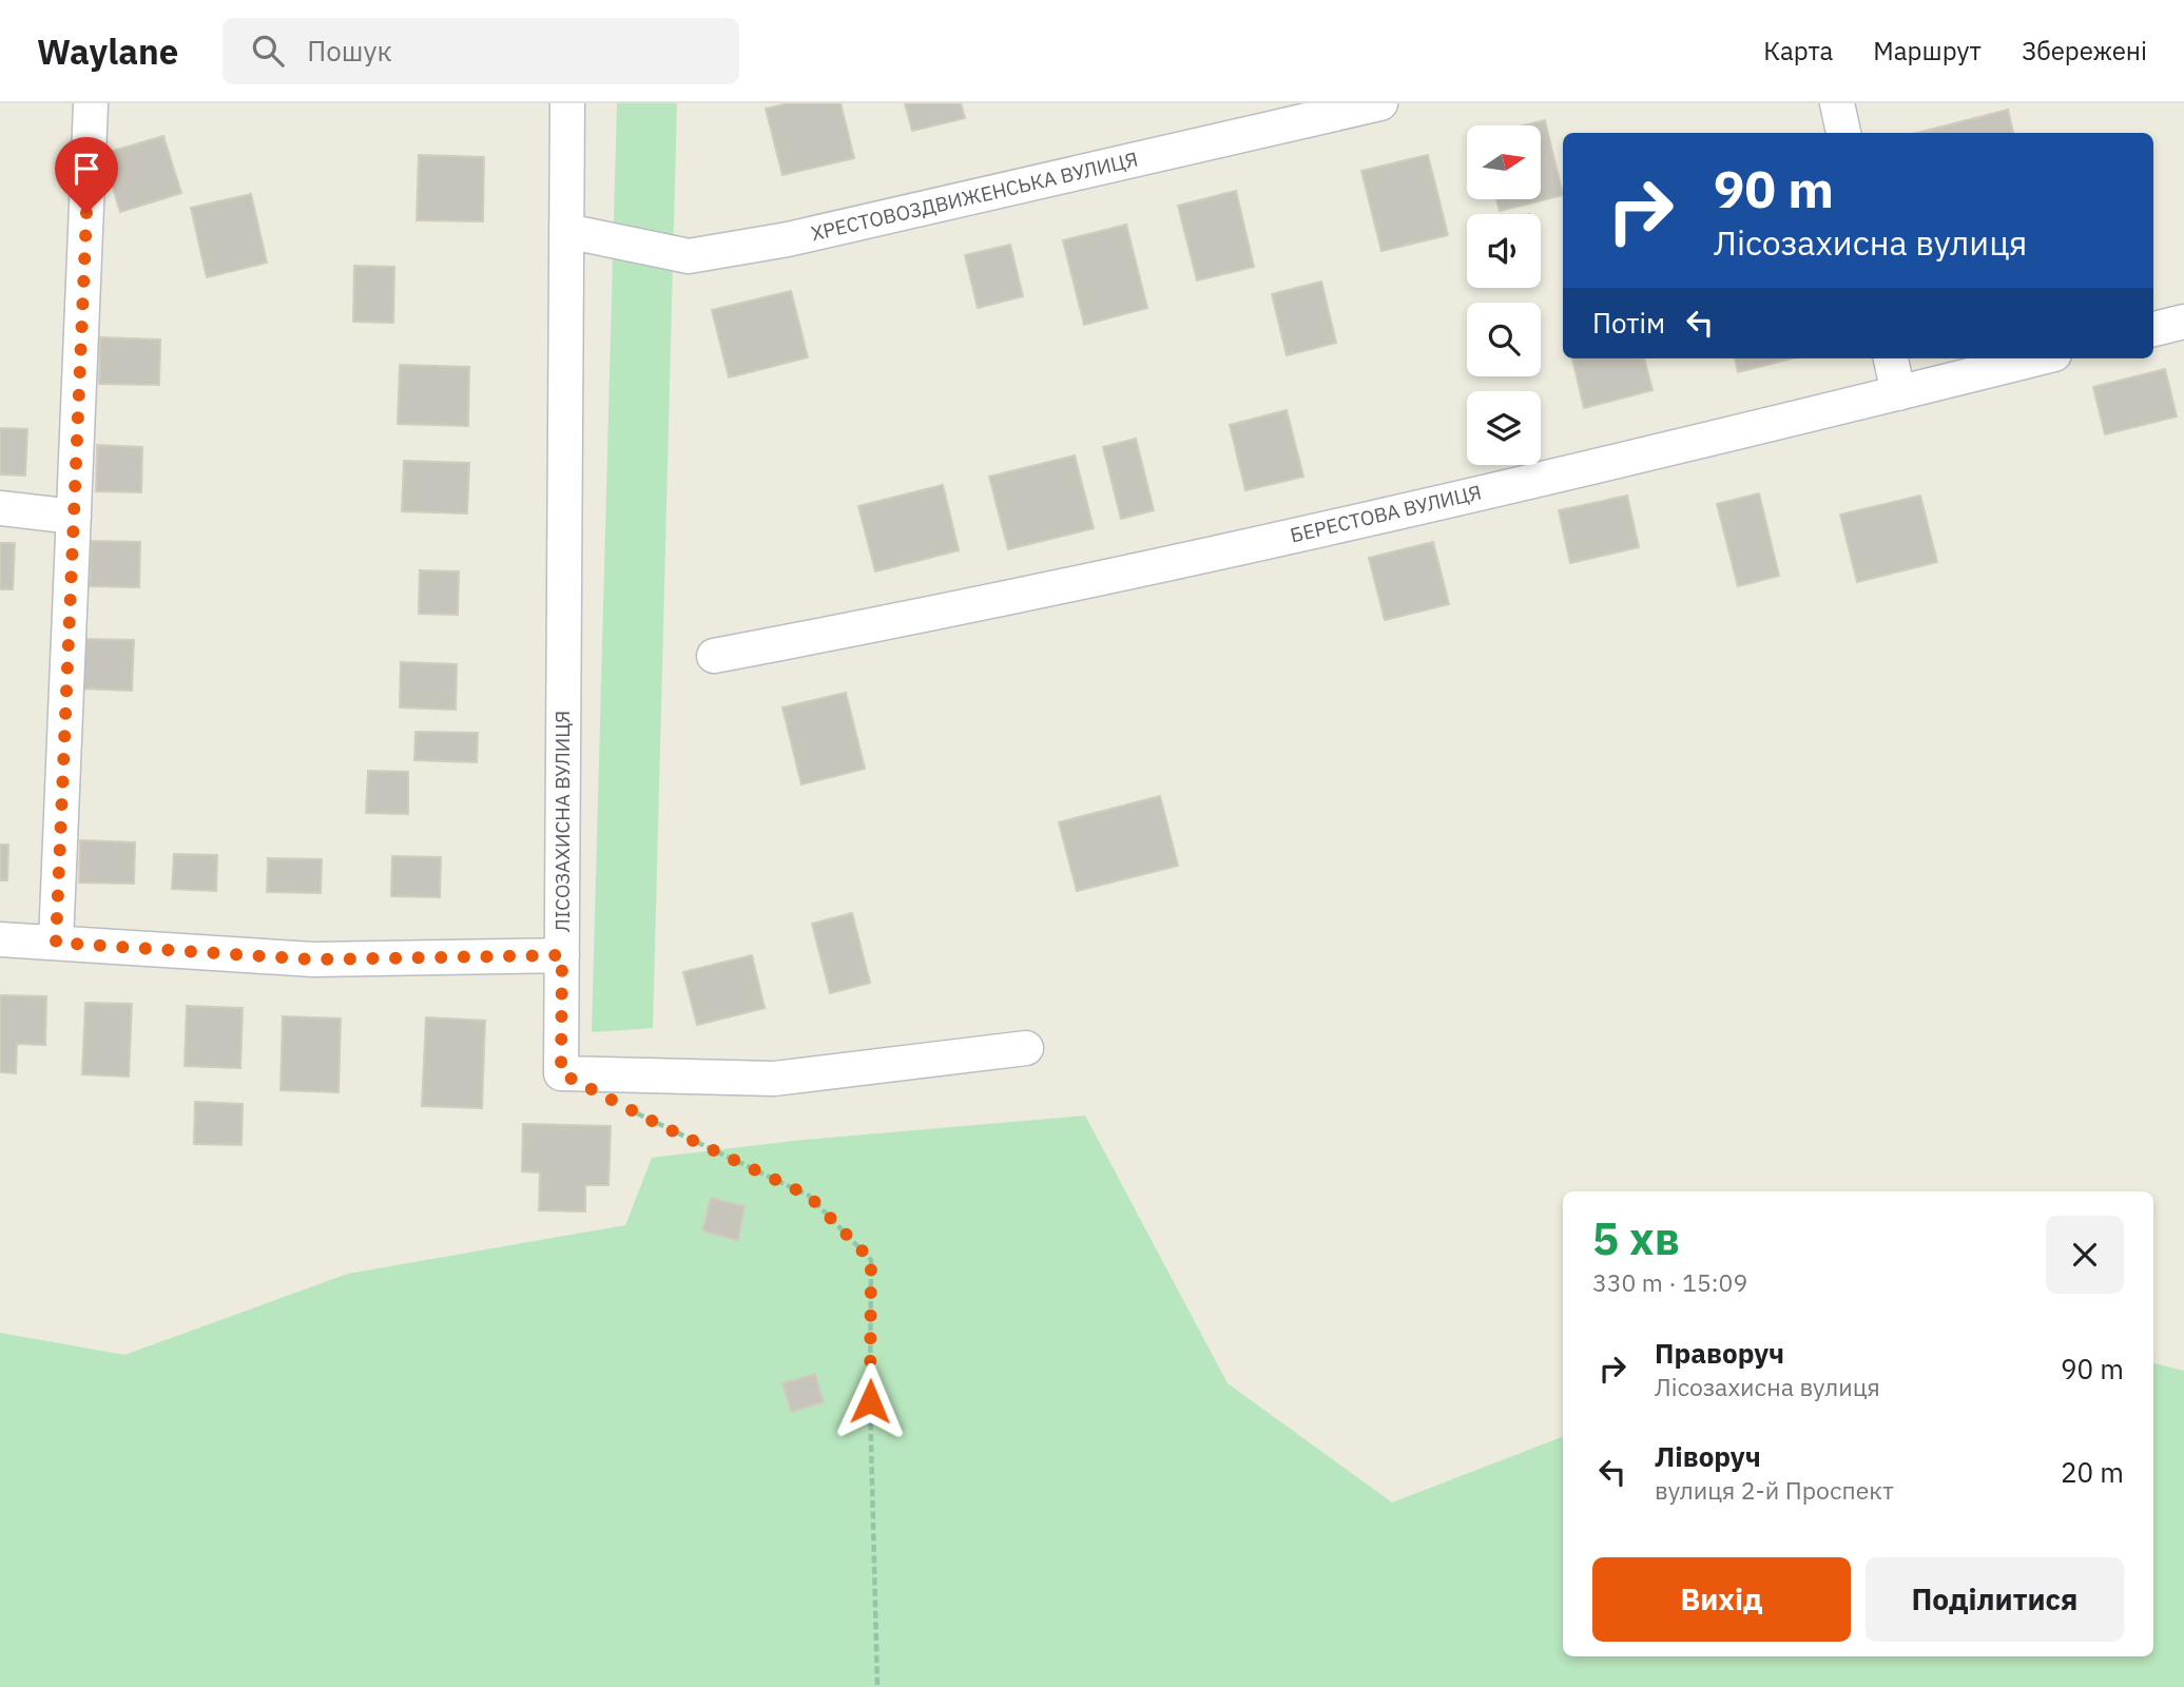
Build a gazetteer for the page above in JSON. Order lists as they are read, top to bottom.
{
  "streets": {
    "street": ["ХРЕСТОВОЗДВИЖЕНСЬКА ВУЛИЦЯ", "БЕРЕСТОВА ВУЛИЦЯ", "ЛІСОЗАХИСНА ВУЛИЦЯ"]
  },
  "crossings": [
    ["ХРЕСТОВОЗДВИЖЕНСЬКА ВУЛИЦЯ", "ЛІСОЗАХИСНА ВУЛИЦЯ"]
  ],
  "north": "right",
  "page": {
    "header": "Waylane",
    "search": "Пошук",
    "nav": ["Карта", "Маршрут", "Збережені"],
    "turn": ["90 m", "Лісозахисна вулиця"],
    "then": "Потім",
    "heading": ["5 хв", "330 m · 15:09"],
    "list": [
      {
        "name": "Праворуч",
        "note": "Лісозахисна вулиця",
        "value": "90 m"
      },
      {
        "name": "Ліворуч",
        "note": "вулиця 2-й Проспект",
        "value": "20 m"
      }
    ],
    "buttons": ["Вихід", "Поділитися"]
  }
}
